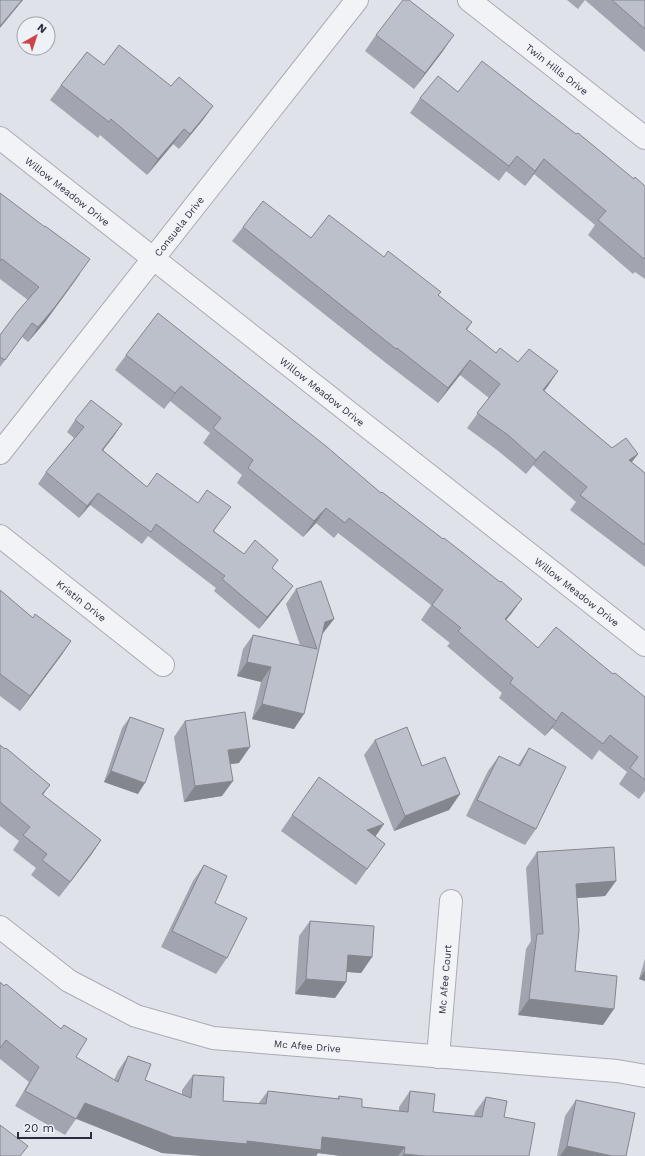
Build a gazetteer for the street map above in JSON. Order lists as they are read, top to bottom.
{
  "streets": {
    "street": [
      "Twin Hills Drive",
      "Willow Meadow Drive",
      "Consuela Drive",
      "Kristin Drive",
      "Mc Afee Court",
      "Mc Afee Drive"
    ]
  },
  "crossings": [
    ["Willow Meadow Drive", "Consuela Drive"],
    ["Mc Afee Court", "Mc Afee Drive"]
  ],
  "scale_bar": "20 m",
  "north": "top right"
}
